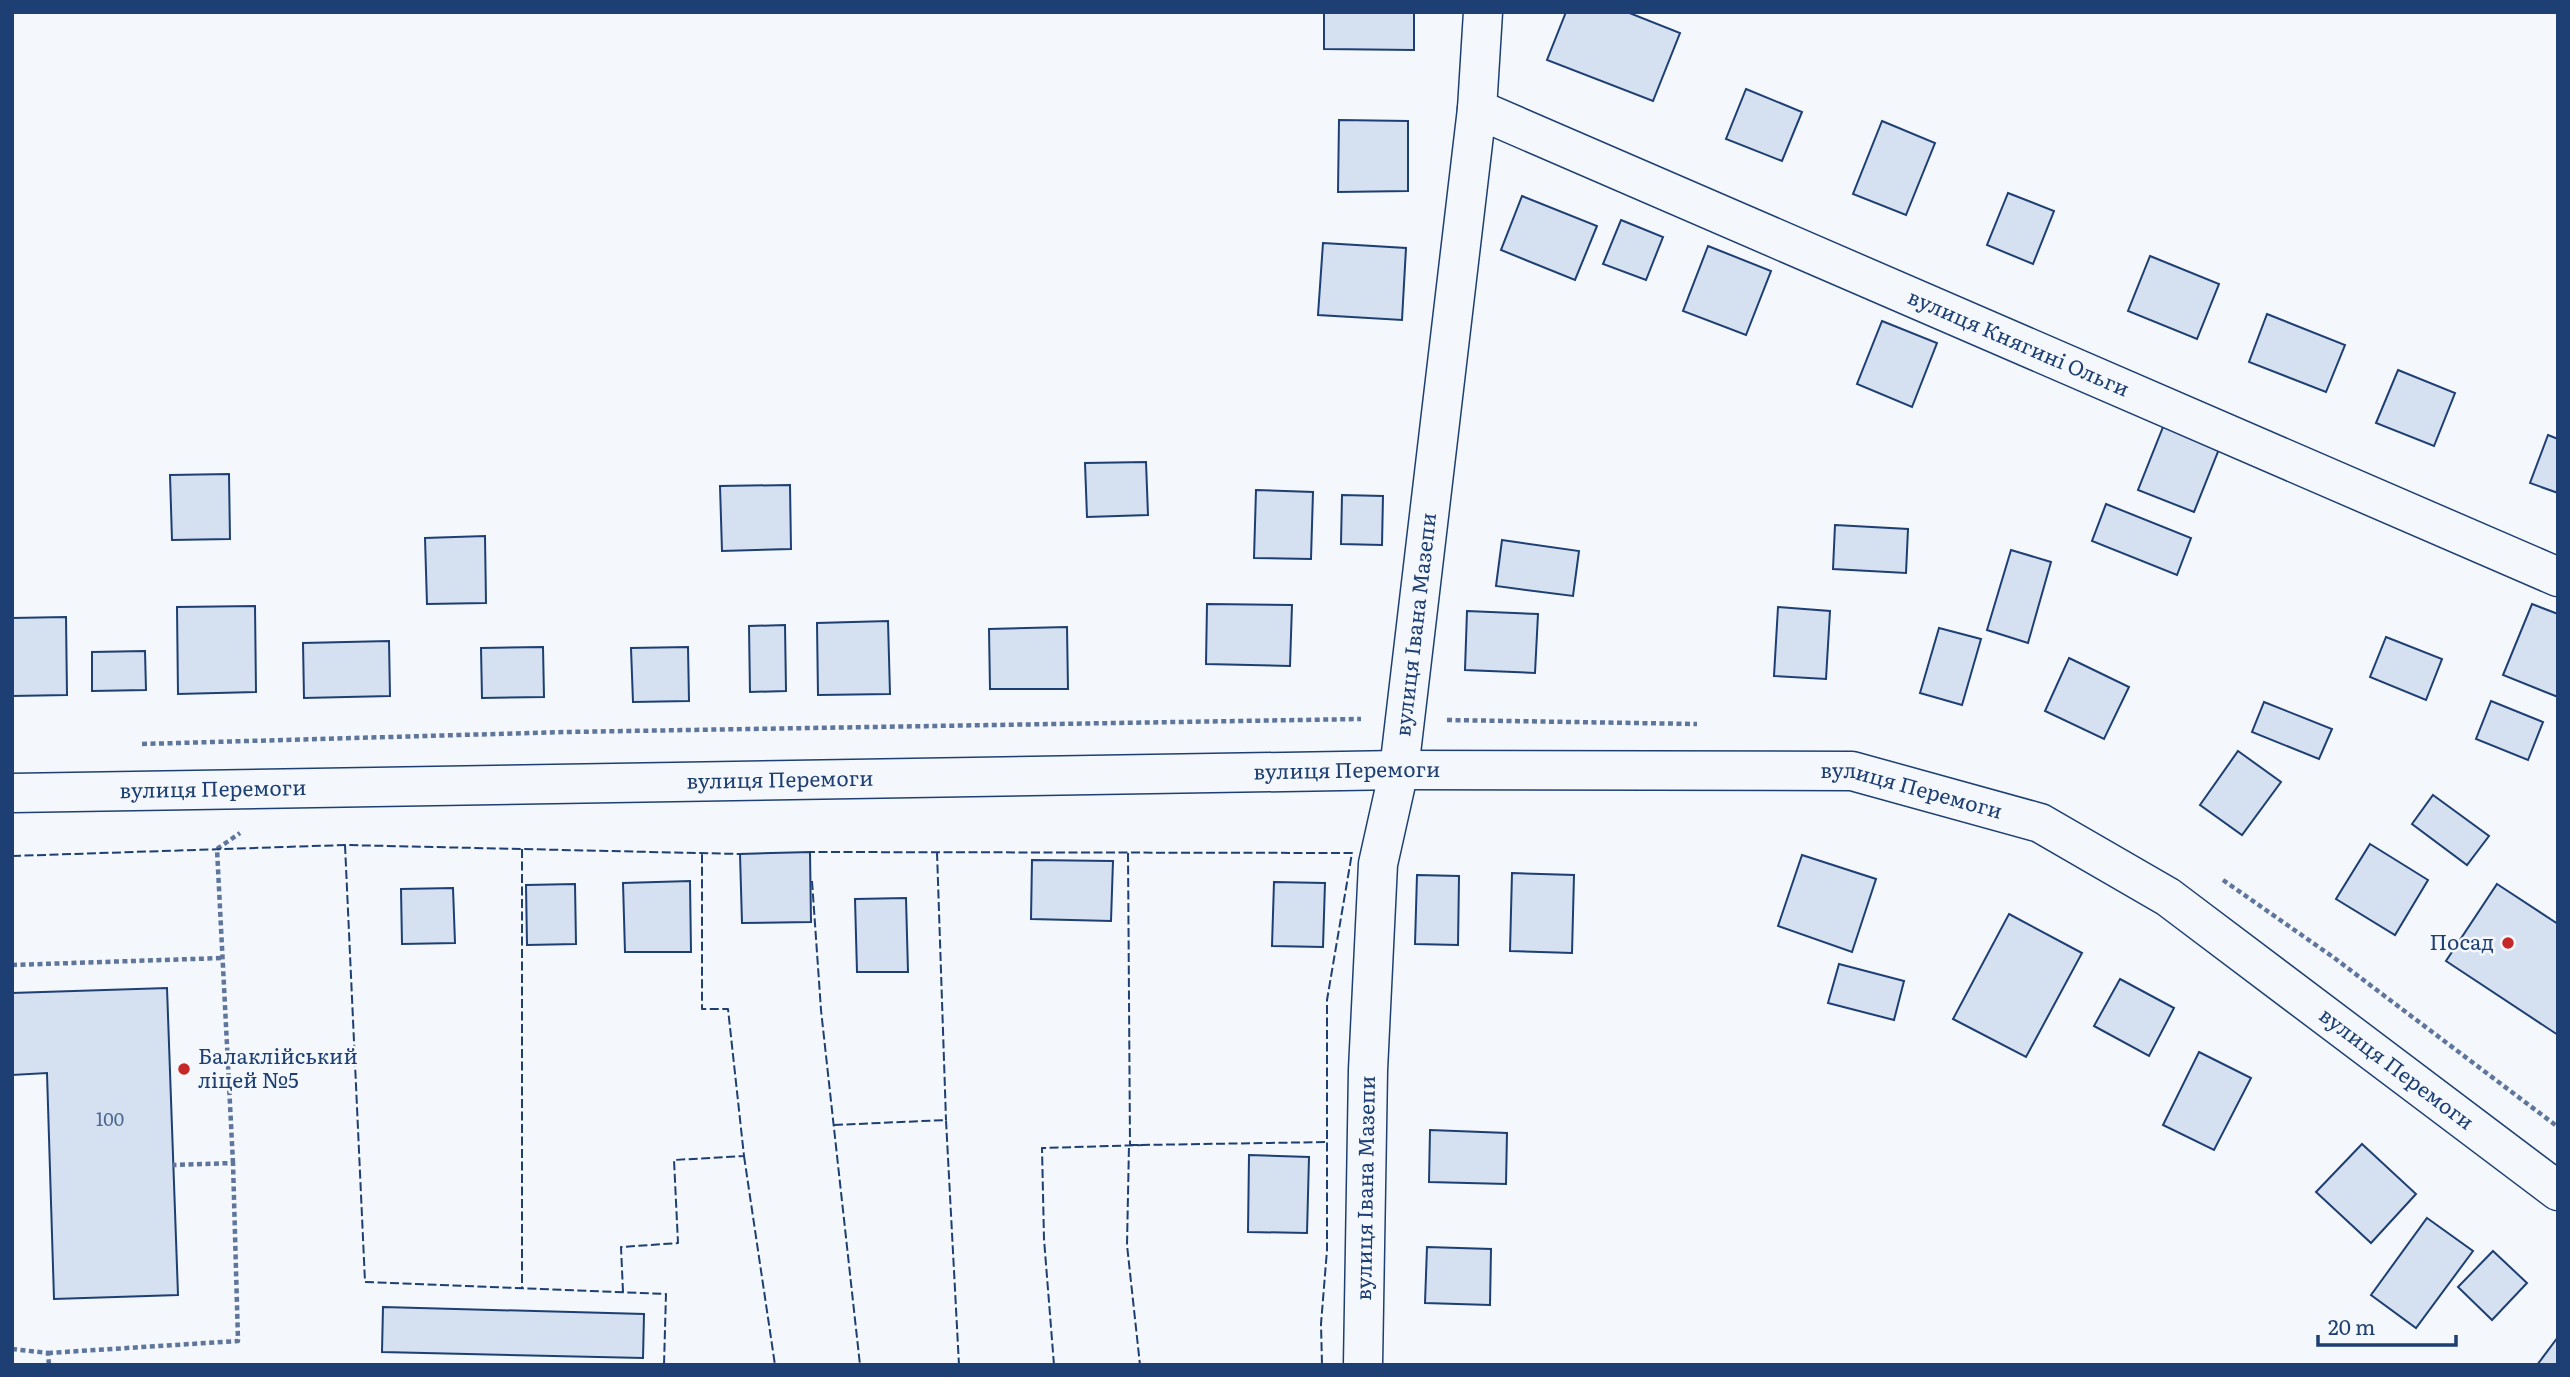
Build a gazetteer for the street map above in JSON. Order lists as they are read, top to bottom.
{
  "streets": {
    "main road": ["вулиця Княгині Ольги", "вулиця Івана Мазепи", "вулиця Перемоги"]
  },
  "crossings": [
    ["вулиця Княгині Ольги", "вулиця Івана Мазепи"],
    ["вулиця Івана Мазепи", "вулиця Перемоги"]
  ],
  "places": ["Посад", "Балаклійський ліцей №5"],
  "house_numbers": ["100"],
  "scale_bar": "20 m"
}
